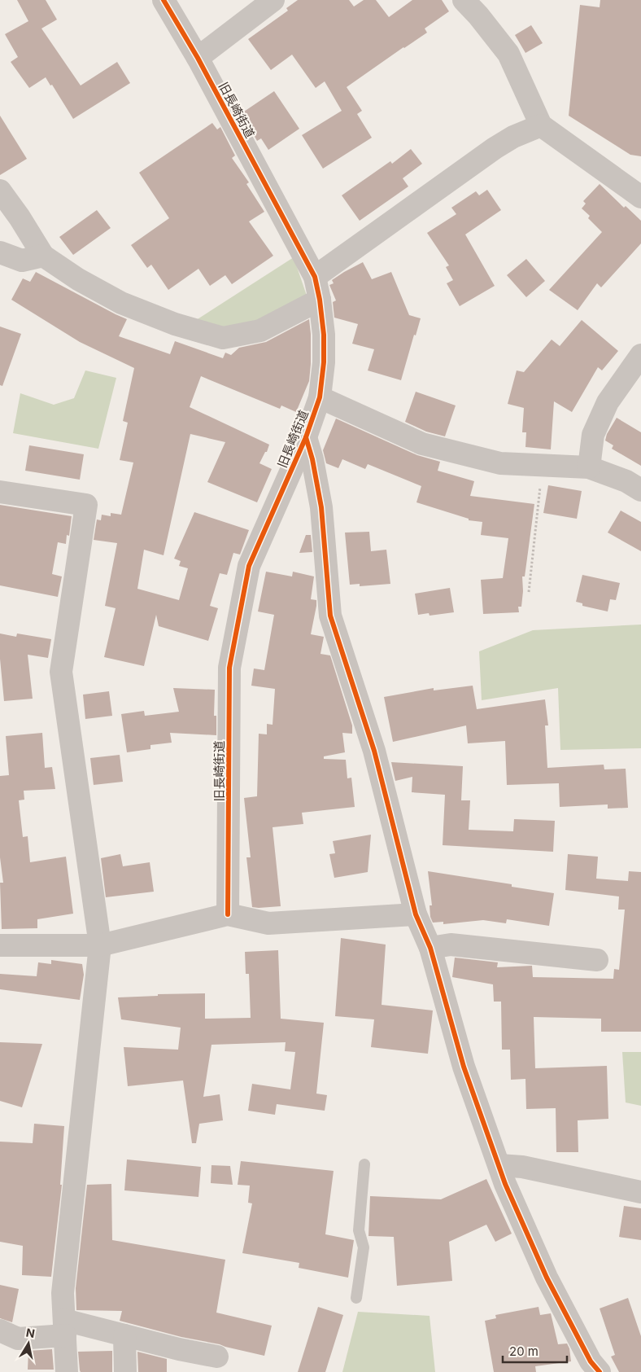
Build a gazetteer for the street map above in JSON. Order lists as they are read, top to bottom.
{
  "streets": {
    "street": ["旧長崎街道"]
  },
  "scale_bar": "20 m",
  "north": "top"
}
